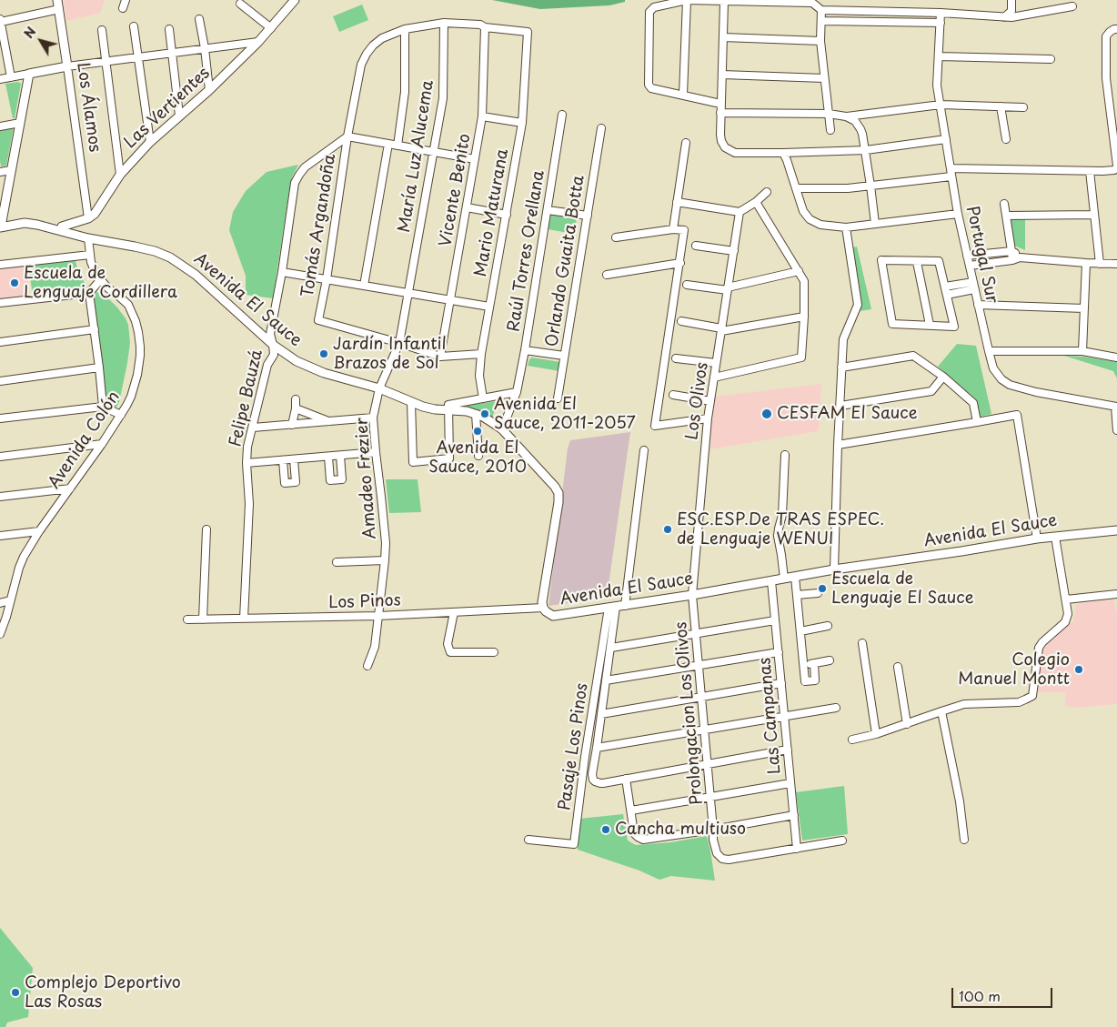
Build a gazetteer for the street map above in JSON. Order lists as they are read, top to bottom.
{
  "streets": {
    "street": [
      "Los Álamos",
      "Las Vertientes",
      "María Luz Alucema",
      "Vicente Benito",
      "Mario Maturana",
      "Tomás Argandoña",
      "Raúl Torres Orellana",
      "Portugal Sur",
      "Orlando Guaita Botta",
      "Avenida El Sauce",
      "Felipe Bauzá",
      "Los Olivos",
      "Avenida Colón",
      "Amadeo Frezier",
      "Los Pinos",
      "Prolongacion Los Olivos",
      "Las Campanas",
      "Pasaje Los Pinos"
    ]
  },
  "crossings": [
    ["Los Álamos", "Las Vertientes"],
    ["María Luz Alucema", "Tomás Argandoña"],
    ["María Luz Alucema", "Amadeo Frezier"],
    ["Vicente Benito", "Tomás Argandoña"],
    ["Mario Maturana", "Tomás Argandoña"],
    ["Tomás Argandoña", "Felipe Bauzá"],
    ["Tomás Argandoña", "Amadeo Frezier"],
    ["Raúl Torres Orellana", "Avenida El Sauce"],
    ["Avenida El Sauce", "Felipe Bauzá"],
    ["Avenida El Sauce", "Los Olivos"],
    ["Avenida El Sauce", "Avenida Colón"],
    ["Avenida El Sauce", "Amadeo Frezier"],
    ["Avenida El Sauce", "Los Pinos"],
    ["Avenida El Sauce", "Prolongacion Los Olivos"],
    ["Avenida El Sauce", "Las Campanas"],
    ["Avenida El Sauce", "Pasaje Los Pinos"],
    ["Felipe Bauzá", "Los Pinos"],
    ["Los Olivos", "Prolongacion Los Olivos"],
    ["Amadeo Frezier", "Los Pinos"],
    ["Prolongacion Los Olivos", "Las Campanas"]
  ],
  "places": [
    "Escuela de Lenguaje Cordillera",
    "Jardín Infantil Brazos de Sol",
    "Avenida El Sauce, 2011-2057",
    "CESFAM El Sauce",
    "Avenida El Sauce, 2010",
    "ESC.ESP.De TRAS ESPEC. de Lenguaje WENUI",
    "Escuela de Lenguaje El Sauce",
    "Colegio Manuel Montt",
    "Cancha multiuso",
    "Complejo Deportivo Las Rosas"
  ],
  "scale_bar": "100 m",
  "north": "top left"
}
